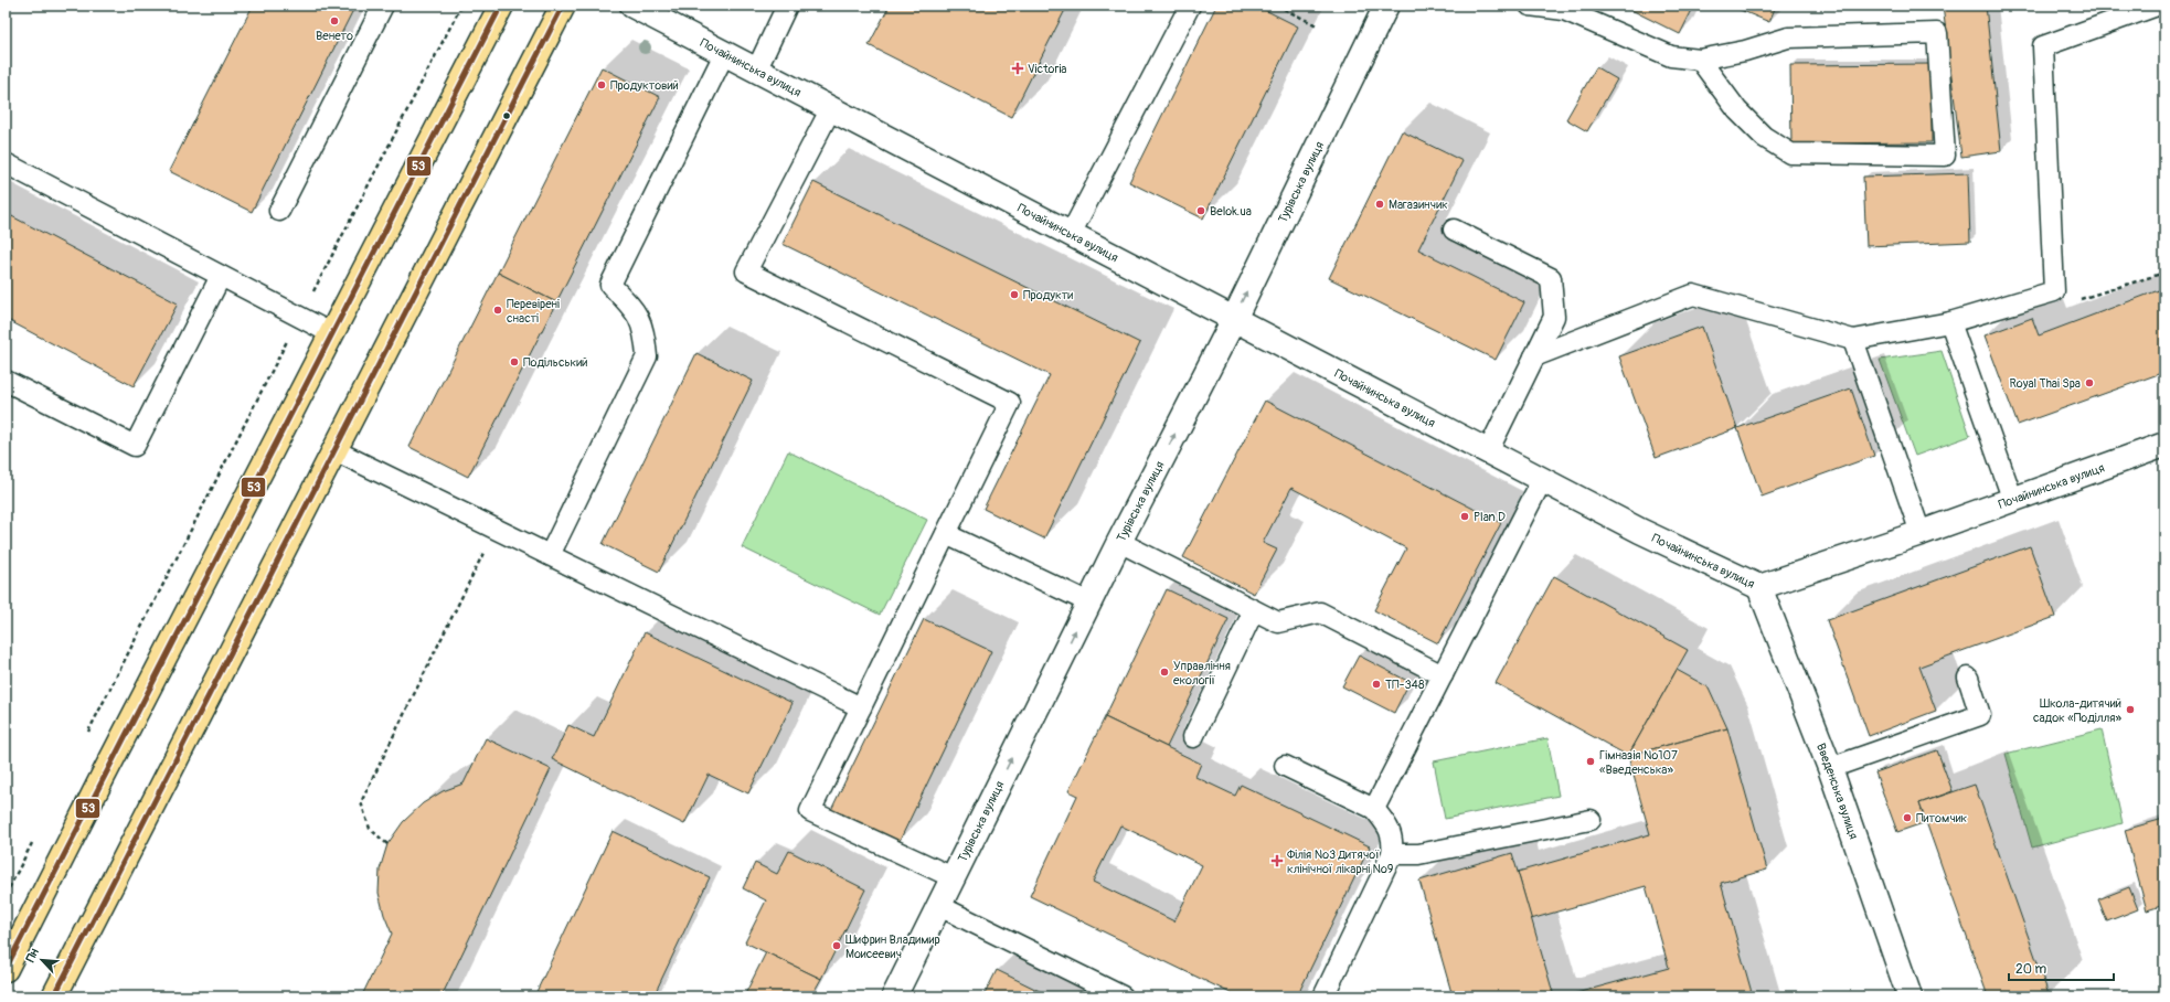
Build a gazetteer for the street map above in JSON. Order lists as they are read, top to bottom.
{
  "streets": {
    "street": ["Почайнинська вулиця", "Турівська вулиця", "Введенська вулиця"]
  },
  "crossings": [
    ["Почайнинська вулиця", "Турівська вулиця"],
    ["Почайнинська вулиця", "Введенська вулиця"]
  ],
  "one_way": ["Турівська вулиця"],
  "places": {
    "other": [
      "Венето",
      "Продуктовий",
      "Магазинчик",
      "Belok.ua",
      "Продукти",
      "Перевірені снасті",
      "Подільський",
      "Royal Thai Spa",
      "Plan D",
      "Управління екології",
      "ТП-348",
      "Школа-дитячий садок «Поділля»",
      "Гімназія №107 «Введенська»",
      "Питомчик",
      "Шифрин Владимир Моисеевич"
    ],
    "health": ["Victoria", "Філія №3 Дитячої клінічної лікарні №9"]
  },
  "lines": ["transit line 53"],
  "scale_bar": "20 m",
  "north": "top left"
}
